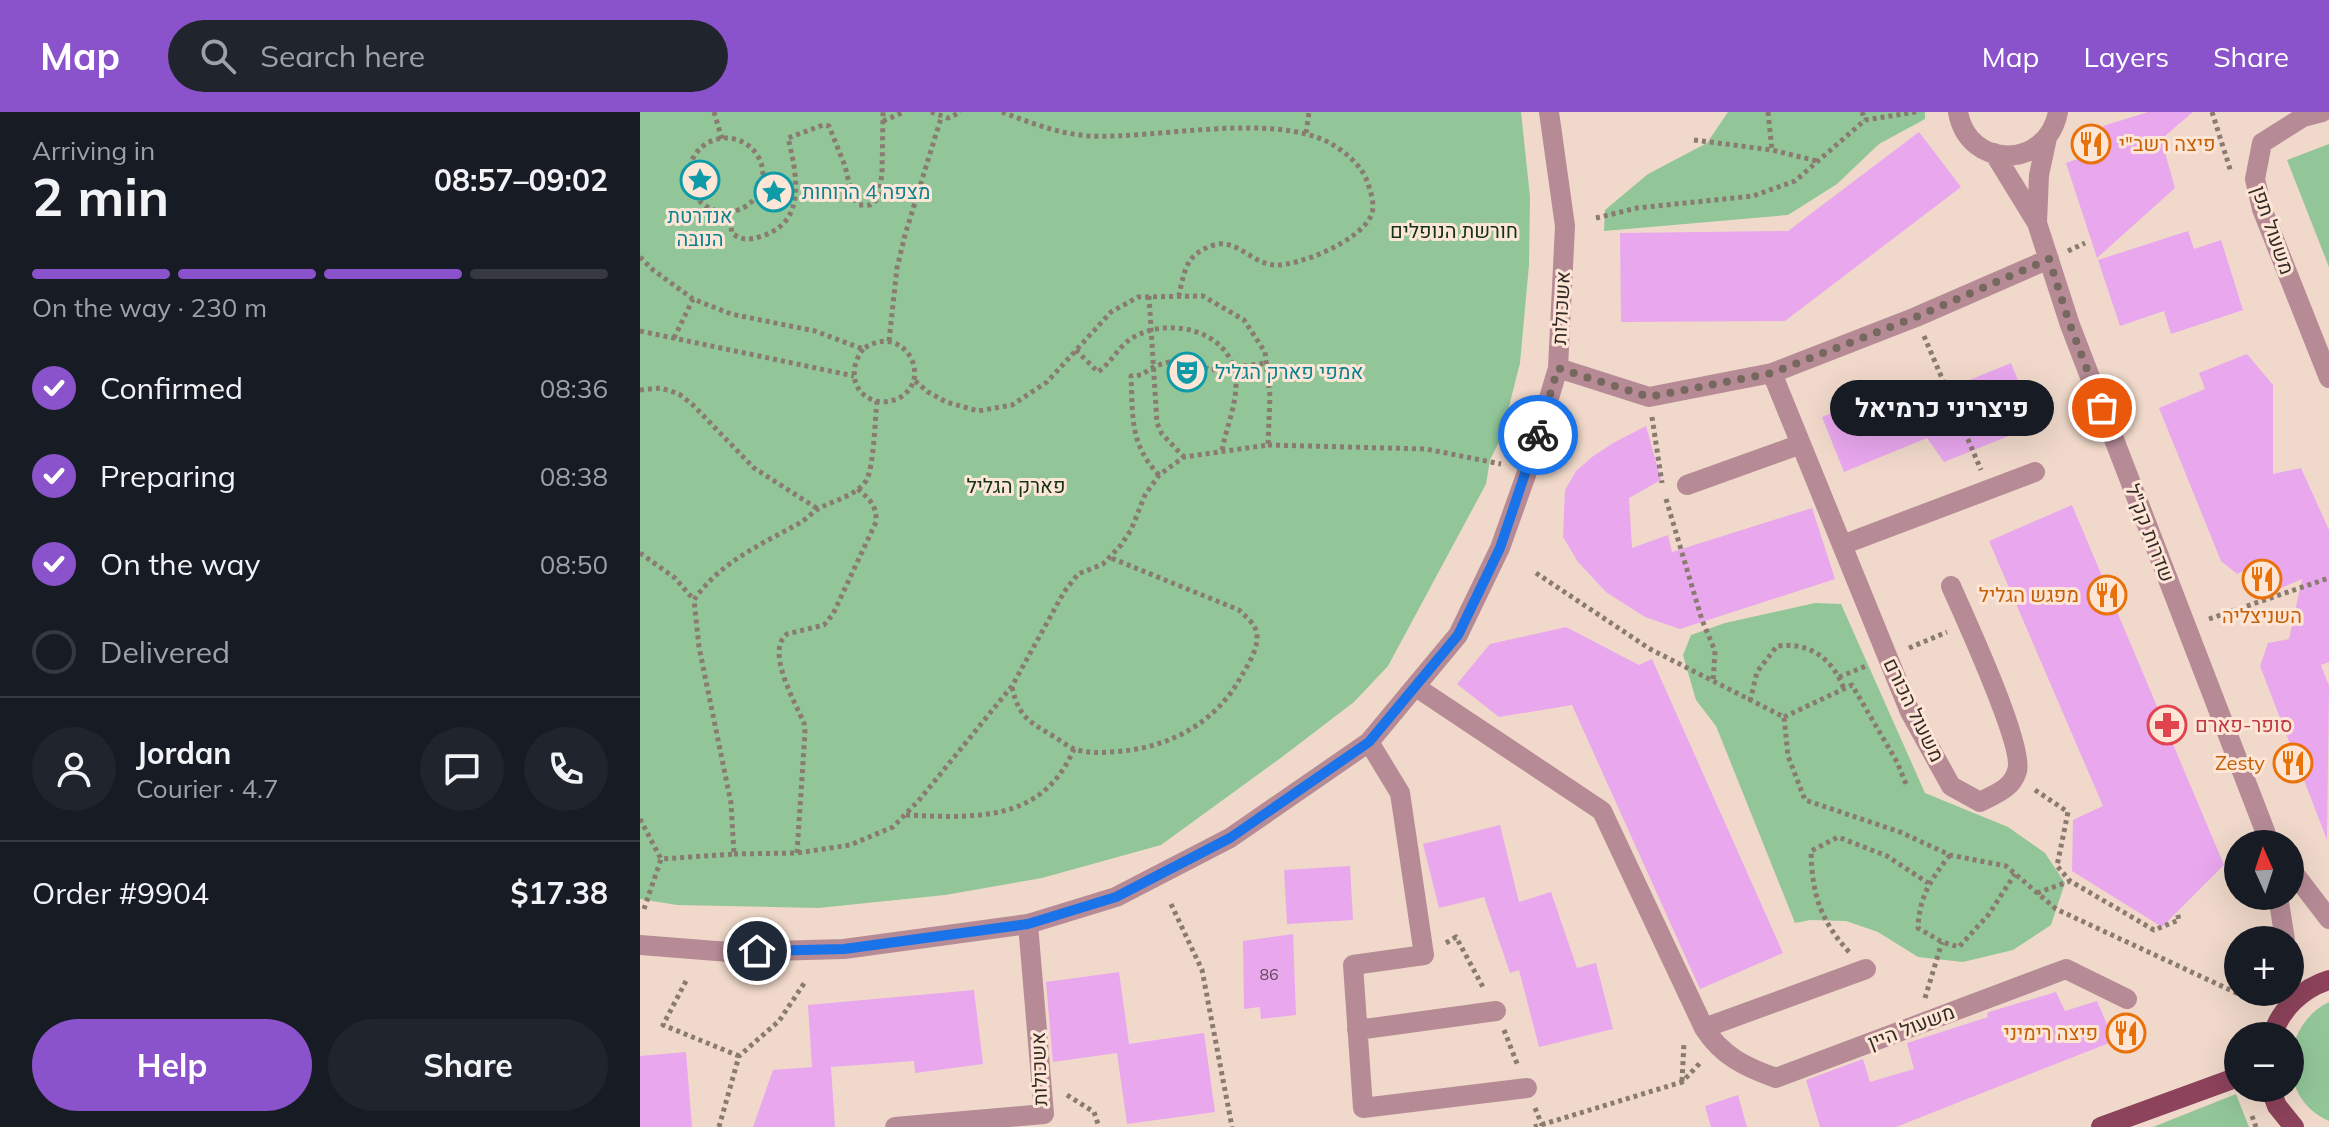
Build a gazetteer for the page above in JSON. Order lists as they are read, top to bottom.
{
  "streets": {
    "street": [
      "משעול תפן",
      "אשכולות",
      "שדרות קק\"ל",
      "משעול הכורם",
      "משעול היין"
    ]
  },
  "crossings": [
    ["אשכולות", "משעול היין"]
  ],
  "parks": ["חורשת הנופלים", "פארק הגליל"],
  "places": {
    "restaurant": [
      "פיצה רשב\"י",
      "השניצליה",
      "מפגש הגליל",
      "Zesty",
      "פיצה רימיני"
    ],
    "place": ["אנדרטת הנובה", "מצפה 4 הרוחות"],
    "theatre": ["אמפי פארק הגליל"],
    "other": ["פיצריני כרמיאל"],
    "pharmacy": ["סופר-פארם"]
  },
  "house_numbers": ["86"],
  "north": "top",
  "page": {
    "header": "Map",
    "search": "Search here",
    "nav": ["Map", "Layers", "Share"],
    "heading": ["2 min", "Arriving in", "08:57–09:02"],
    "panel": [
      "Jordan",
      "Courier · 4.7",
      "Order #9904",
      "$17.38"
    ],
    "bar": "On the way · 230 m",
    "list": [
      ["Confirmed", "08:36"],
      ["Preparing", "08:38"],
      ["On the way", "08:50"],
      "Delivered"
    ],
    "bubble": "פיצריני כרמיאל",
    "map_buttons": ["+", "−"],
    "buttons": ["Help", "Share"]
  }
}
